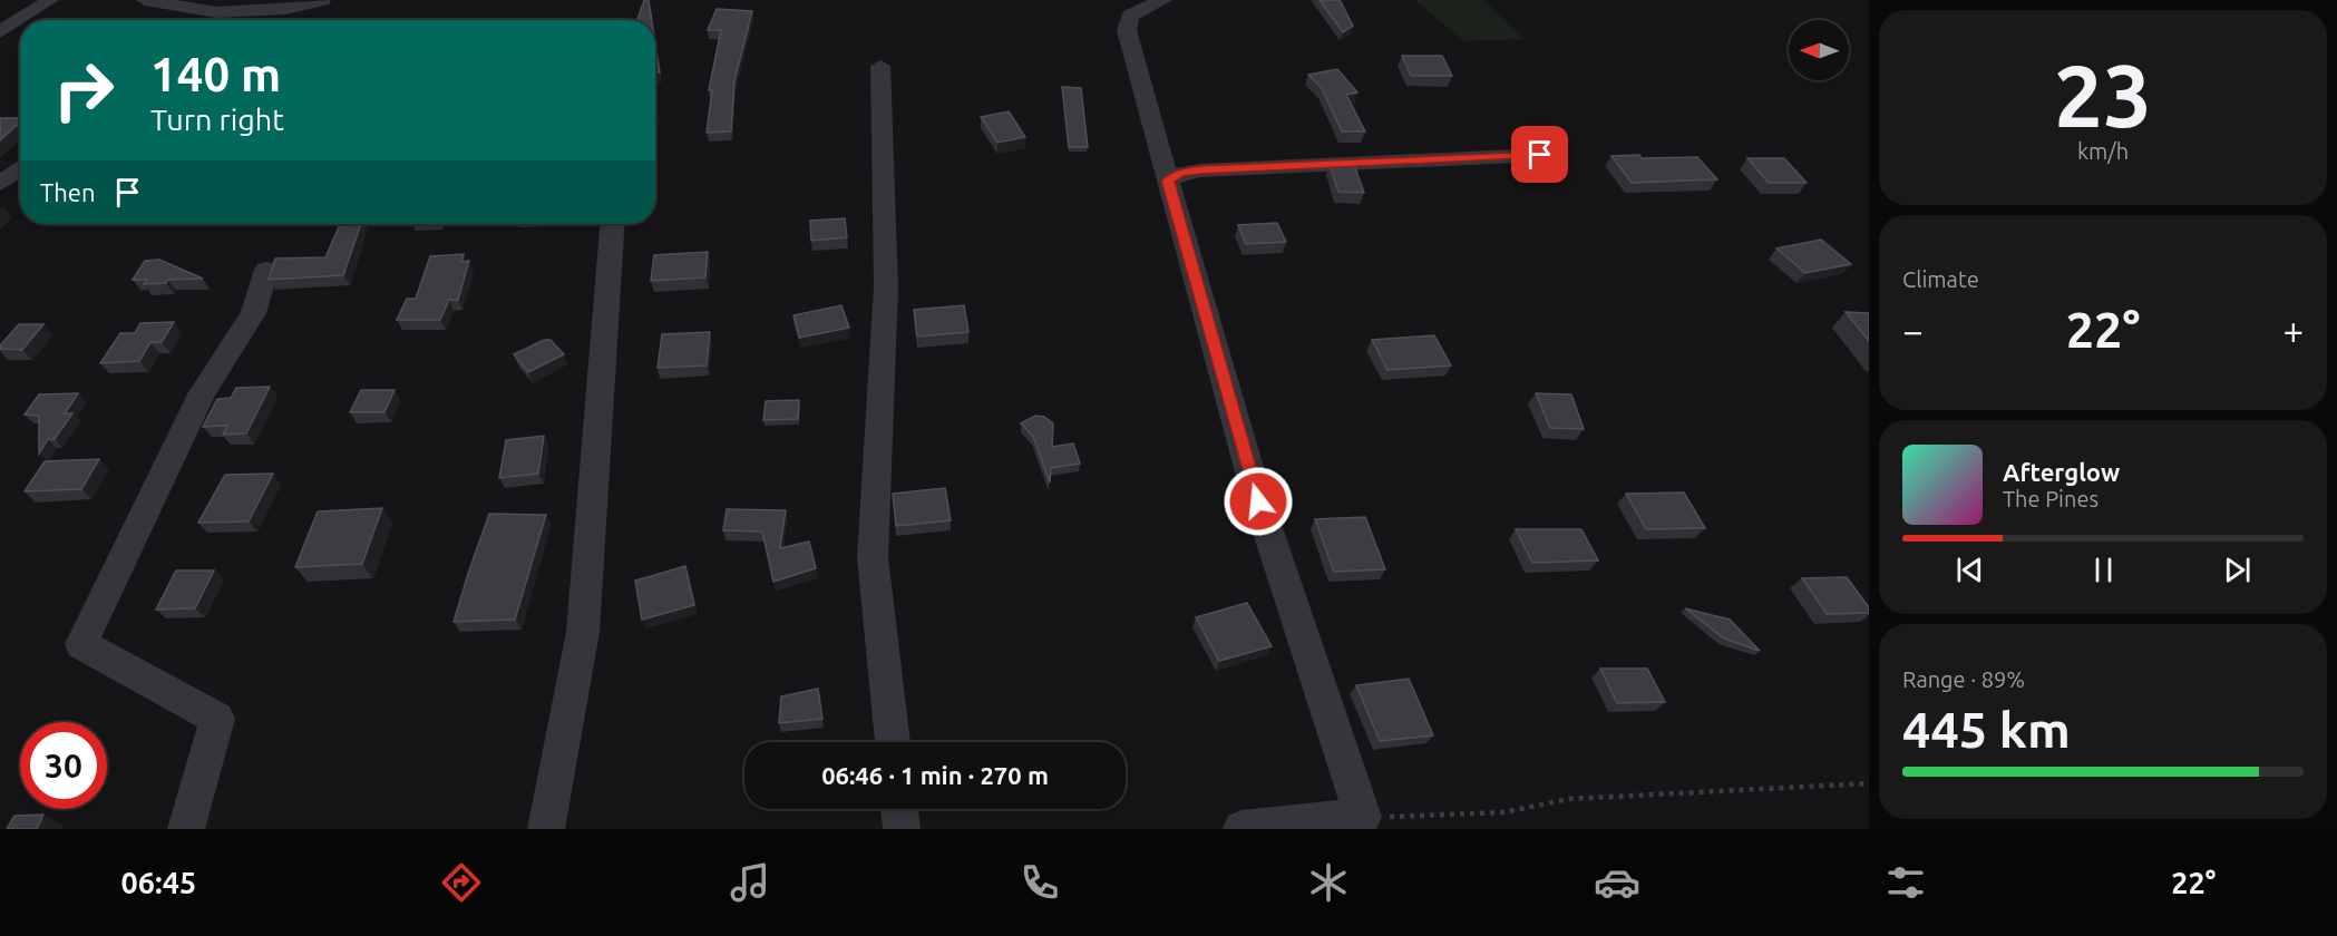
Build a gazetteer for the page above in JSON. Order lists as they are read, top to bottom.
{
  "north": "left",
  "page": {
    "tile": [
      ["23", "km/h"],
      "Climate",
      ["Range · 89%", "445 km"]
    ],
    "turn": ["140 m", "Turn right"],
    "then": "Then",
    "heat": ["−", "22°", "+"],
    "song": ["Afterglow", "The Pines"],
    "limit": "30",
    "trip": "06:46 · 1 min · 270 m",
    "tabs": ["06:45", "22°"]
  }
}
